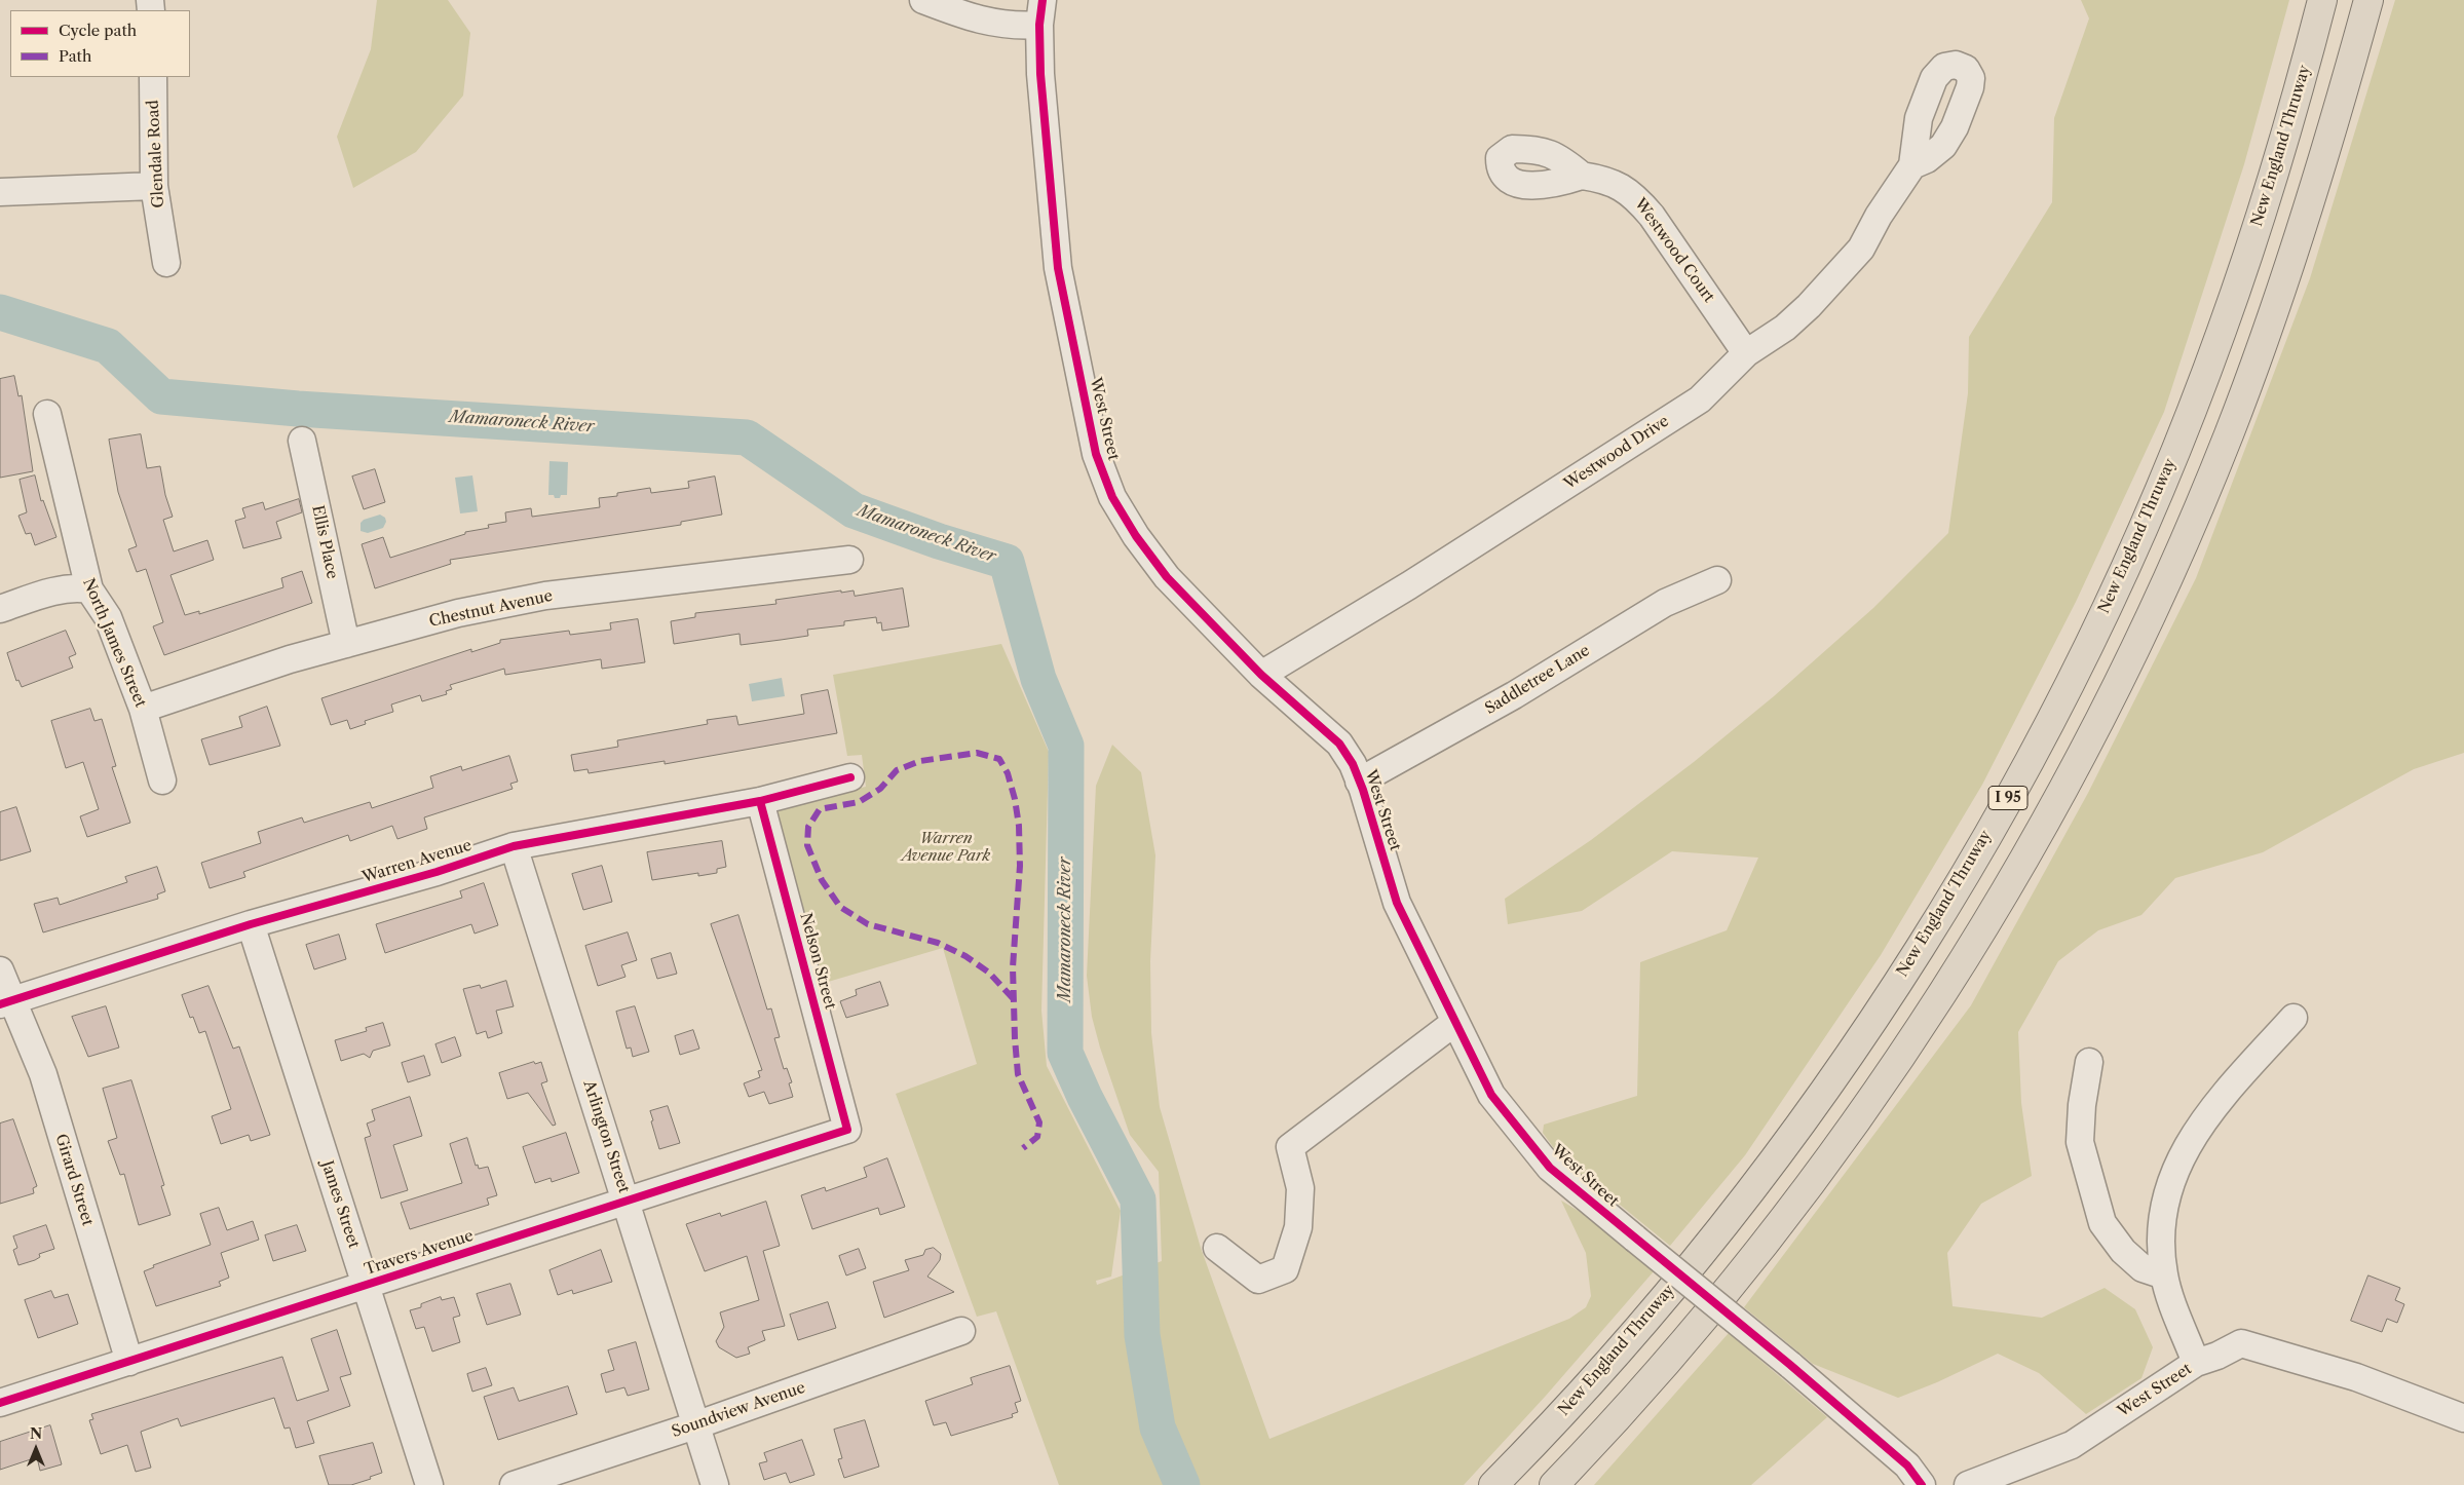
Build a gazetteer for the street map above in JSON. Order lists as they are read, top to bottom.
{
  "streets": {
    "highway": ["New England Thruway", "I 95"],
    "street": [
      "Glendale Road",
      "Westwood Court",
      "West Street",
      "Westwood Drive",
      "Ellis Place",
      "Chestnut Avenue",
      "North James Street",
      "Saddletree Lane",
      "Warren Avenue",
      "Nelson Street",
      "Arlington Street",
      "Girard Street",
      "James Street",
      "Travers Avenue",
      "Soundview Avenue"
    ]
  },
  "crossings": [
    ["Westwood Court", "Westwood Drive"],
    ["West Street", "Westwood Drive"],
    ["West Street", "Saddletree Lane"],
    ["Ellis Place", "Chestnut Avenue"],
    ["Chestnut Avenue", "North James Street"],
    ["Warren Avenue", "Nelson Street"],
    ["Warren Avenue", "Arlington Street"],
    ["Warren Avenue", "Girard Street"],
    ["Warren Avenue", "James Street"],
    ["Nelson Street", "Travers Avenue"],
    ["Arlington Street", "Travers Avenue"],
    ["Arlington Street", "Soundview Avenue"],
    ["Girard Street", "Travers Avenue"],
    ["James Street", "Travers Avenue"]
  ],
  "water": ["Mamaroneck River"],
  "parks": ["Warren Avenue Park"],
  "legend": ["Cycle path", "Path"],
  "north": "top"
}
